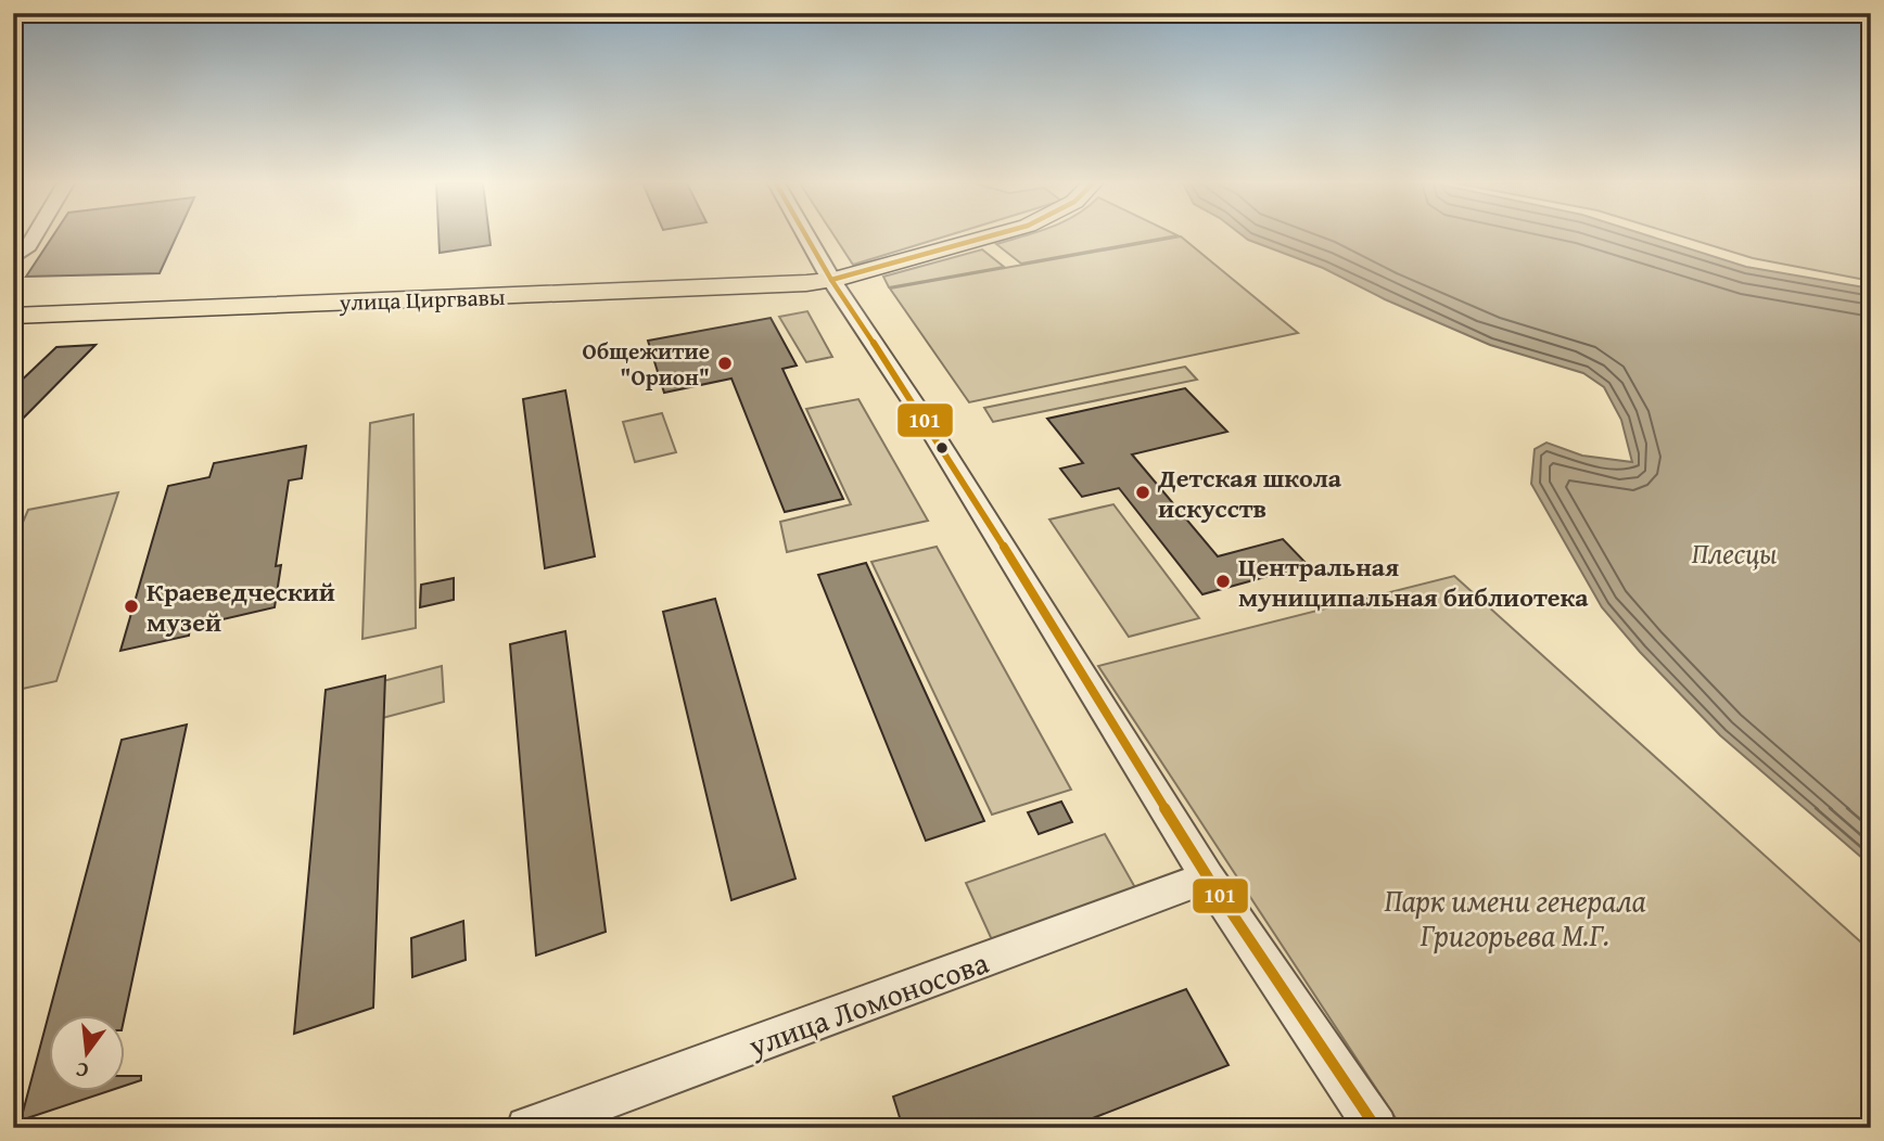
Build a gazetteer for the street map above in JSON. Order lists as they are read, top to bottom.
{
  "streets": {
    "main road": ["улица Циргвавы"],
    "street": ["улица Ломоносова"]
  },
  "water": ["Плесцы"],
  "parks": ["Парк имени генерала Григорьева М.Г."],
  "places": [
    "Общежитие \"Орион\"",
    "Детская школа искусств",
    "Центральная муниципальная библиотека",
    "Краеведческий музей"
  ],
  "lines": ["transit line 101"],
  "north": "bottom"
}
